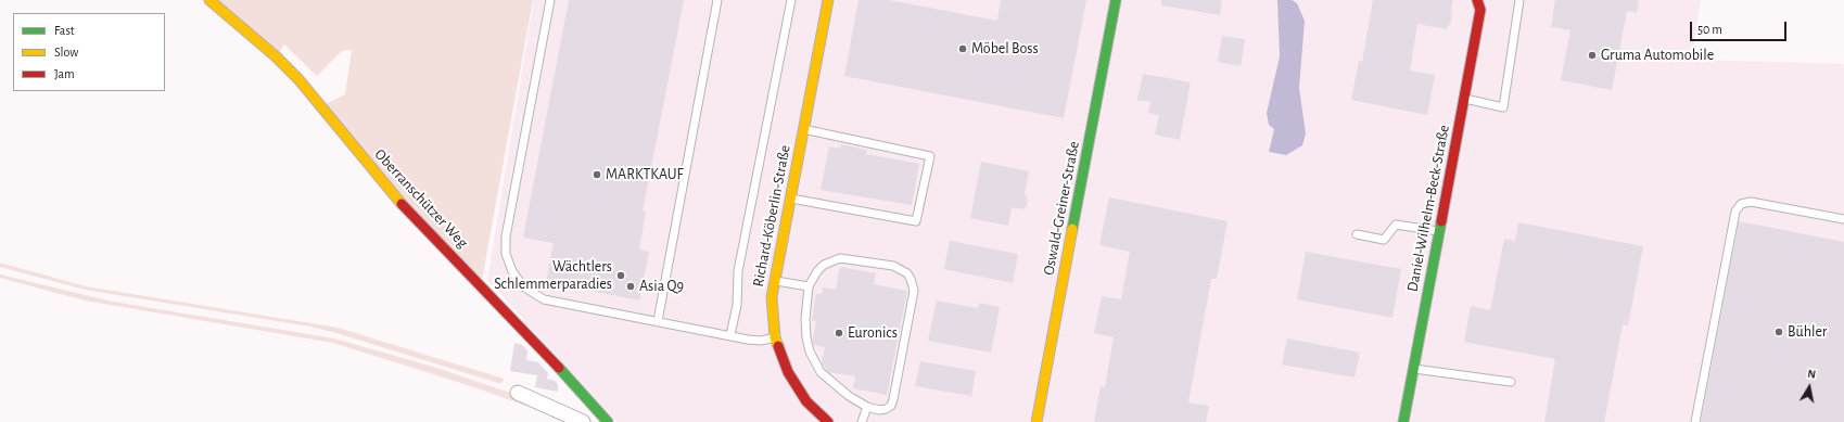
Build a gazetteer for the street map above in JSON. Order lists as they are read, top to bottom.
{
  "streets": {
    "street": [
      "Oberranschützer Weg",
      "Oswald-Greiner-Straße",
      "Daniel-Wilhelm-Beck-Straße",
      "Richard-Köberlin-Straße"
    ]
  },
  "places": [
    "Möbel Boss",
    "Gruma Automobile",
    "MARKTKAUF",
    "Wächtlers Schlemmerparadies",
    "Asia Q9",
    "Bühler",
    "Euronics"
  ],
  "legend": ["Fast", "Slow", "Jam"],
  "scale_bar": "50 m",
  "north": "top"
}
